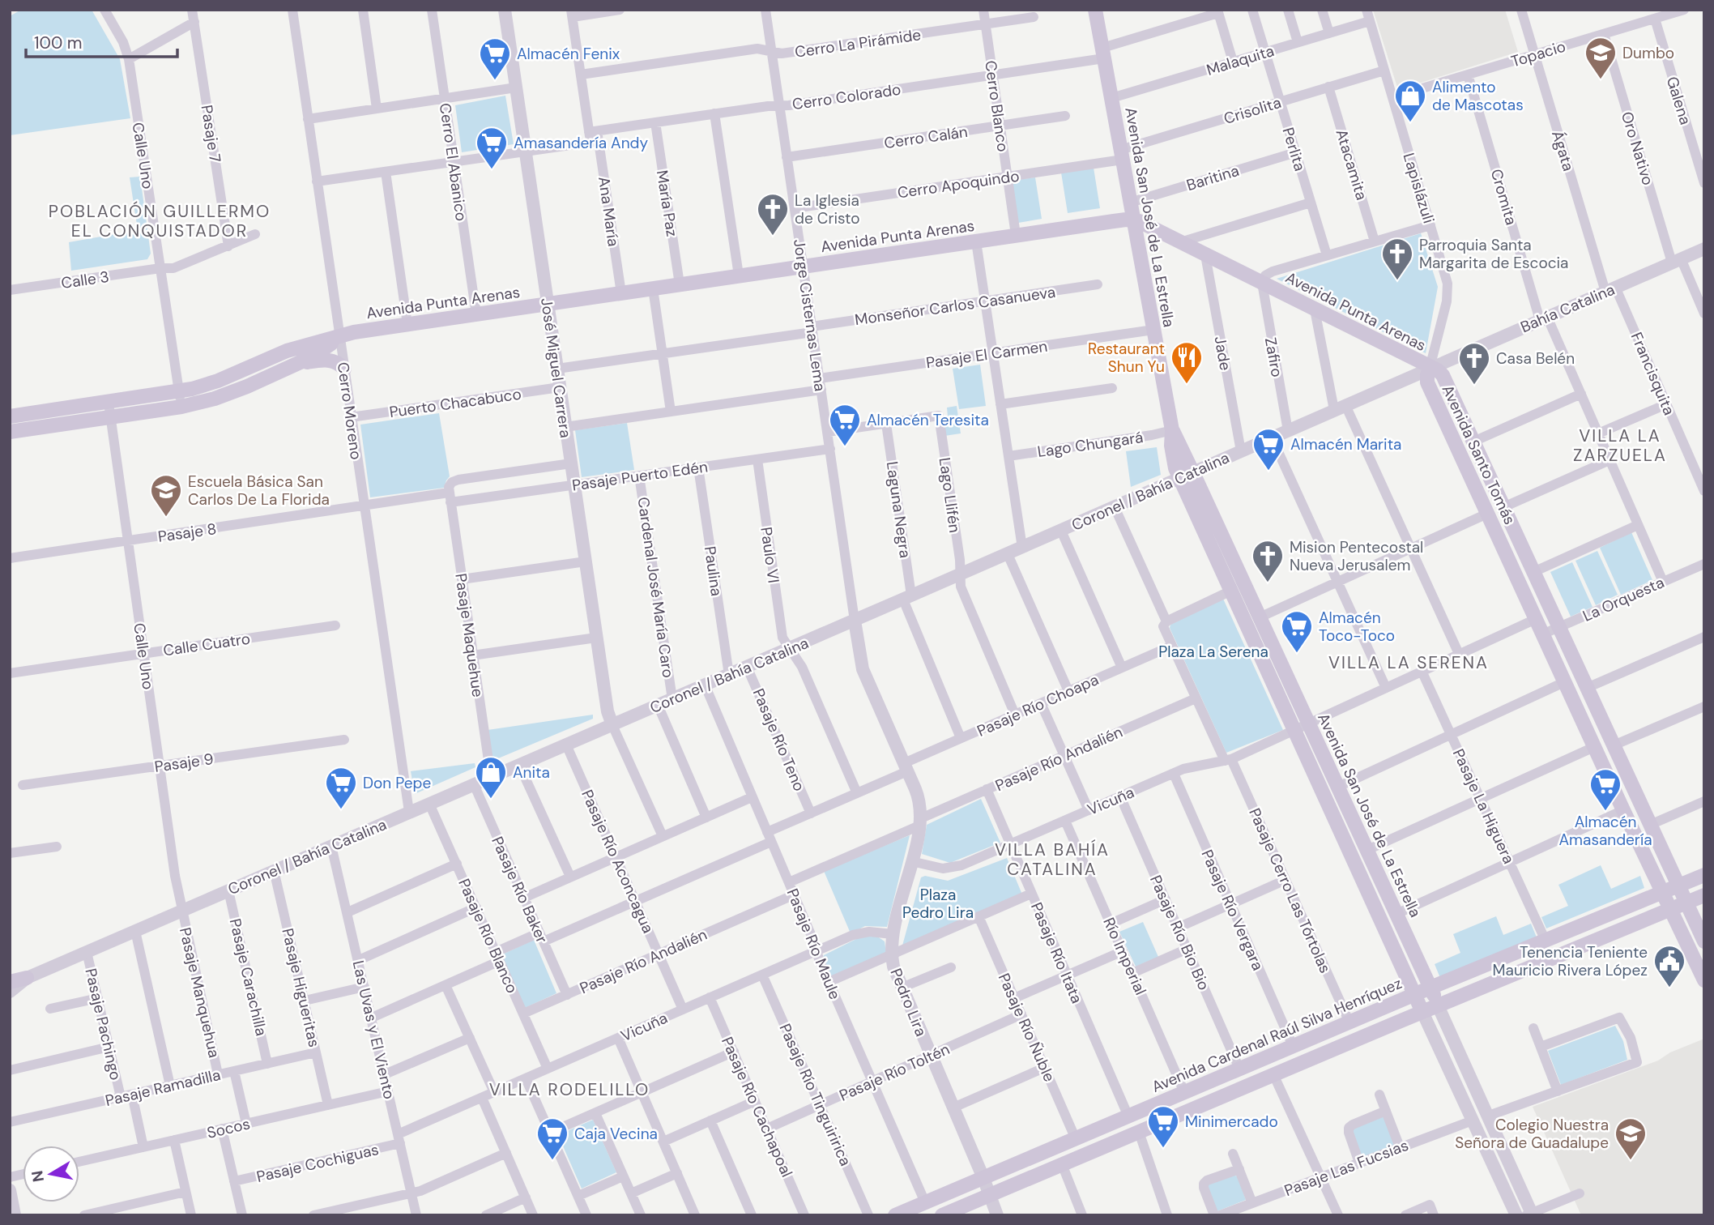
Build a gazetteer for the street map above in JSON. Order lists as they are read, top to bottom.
{
  "streets": {
    "main road": [
      "Avenida San José de La Estrella",
      "Avenida Punta Arenas",
      "Avenida Santo Tomás",
      "Avenida Cardenal Raúl Silva Henríquez"
    ],
    "street": [
      "Cerro La Pirámide",
      "Topacio",
      "Malaquita",
      "Cerro Colorado",
      "Galena",
      "Cerro Blanco",
      "Crisolita",
      "Pasaje 7",
      "Cerro Calán",
      "Oro Nativo",
      "Perlita",
      "Ágata",
      "Calle Uno",
      "Cerro El Abanico",
      "Atacamita",
      "Baritina",
      "Cerro Apoquindo",
      "Lapislázuli",
      "Cromita",
      "María Paz",
      "Ana María",
      "Calle 3",
      "Monseñor Carlos Casanueva",
      "Bahía Catalina",
      "Jorge Cisternas Lema",
      "Jade",
      "Pasaje El Carmen",
      "Zafiro",
      "José Miguel Carrera",
      "Francisquita",
      "Puerto Chacabuco",
      "Cerro Moreno",
      "Lago Chungará",
      "Pasaje Puerto Edén",
      "Coronel / Bahía Catalina",
      "Lago Llifén",
      "Laguna Negra",
      "Pasaje 8",
      "Paulo VI",
      "Paulina",
      "Cardenal José María Caro",
      "La Orquesta",
      "Pasaje Maquehue",
      "Calle Cuatro",
      "Pasaje Río Choapa",
      "Pasaje Río Teno",
      "Pasaje Río Andalién",
      "Pasaje 9",
      "Vicuña",
      "Pasaje La Higuera",
      "Pasaje Río Aconcagua",
      "Pasaje Río Baker",
      "Pasaje Cerro Las Tórtolas",
      "Pasaje Río Vergara",
      "Pasaje Río Bio Bio",
      "Pasaje Río Blanco",
      "Pasaje Río Maule",
      "Pasaje Río Itata",
      "Río Imperial",
      "Pasaje Carachilla",
      "Pasaje Higueritas",
      "Pasaje Manquehua",
      "Pedro Lira",
      "Pasaje Pachingo",
      "Pasaje Río Ñuble",
      "Las Uvas y El Viento",
      "Pasaje Río Toltén",
      "Pasaje Ramadilla",
      "Pasaje Río Tinguiririca",
      "Pasaje Río Cachapoal",
      "Socos",
      "Pasaje Cochiguas",
      "Pasaje Las Fucsias"
    ]
  },
  "crossings": [
    ["Cerro La Pirámide", "Cerro Blanco"],
    ["Cerro La Pirámide", "Ana María"],
    ["Cerro La Pirámide", "Jorge Cisternas Lema"],
    ["Topacio", "Galena"],
    ["Topacio", "Oro Nativo"],
    ["Topacio", "Ágata"],
    ["Topacio", "Lapislázuli"],
    ["Topacio", "Cromita"],
    ["Malaquita", "Perlita"],
    ["Malaquita", "Lapislázuli"],
    ["Malaquita", "Avenida San José de La Estrella"],
    ["Cerro Colorado", "Cerro Blanco"],
    ["Cerro Colorado", "Cerro El Abanico"],
    ["Cerro Colorado", "María Paz"],
    ["Cerro Colorado", "Ana María"],
    ["Cerro Colorado", "Avenida San José de La Estrella"],
    ["Cerro Colorado", "Jorge Cisternas Lema"],
    ["Cerro Colorado", "José Miguel Carrera"],
    ["Cerro Colorado", "Cerro Moreno"],
    ["Cerro Blanco", "Cerro Calán"],
    ["Cerro Blanco", "Cerro Apoquindo"],
    ["Cerro Blanco", "Avenida Punta Arenas"],
    ["Crisolita", "Perlita"],
    ["Crisolita", "Atacamita"],
    ["Crisolita", "Cerro Apoquindo"],
    ["Crisolita", "Lapislázuli"],
    ["Crisolita", "Avenida San José de La Estrella"],
    ["Pasaje 7", "Calle 3"],
    ["Cerro Calán", "Jorge Cisternas Lema"],
    ["Oro Nativo", "Bahía Catalina"],
    ["Perlita", "Baritina"],
    ["Ágata", "Bahía Catalina"],
    ["Ágata", "Francisquita"],
    ["Calle Uno", "Avenida Punta Arenas"],
    ["Calle Uno", "Calle 3"],
    ["Calle Uno", "Coronel / Bahía Catalina"],
    ["Calle Uno", "Pasaje 8"],
    ["Calle Uno", "Calle Cuatro"],
    ["Calle Uno", "Pasaje 9"],
    ["Calle Uno", "Pasaje Manquehua"],
    ["Cerro El Abanico", "Avenida Punta Arenas"],
    ["Baritina", "Avenida San José de La Estrella"],
    ["Cerro Apoquindo", "Avenida San José de La Estrella"],
    ["Cerro Apoquindo", "Jorge Cisternas Lema"],
    ["Lapislázuli", "Avenida Punta Arenas"],
    ["Lapislázuli", "Bahía Catalina"],
    ["Lapislázuli", "Avenida Santo Tomás"],
    ["Lapislázuli", "Coronel / Bahía Catalina"],
    ["Cromita", "Bahía Catalina"],
    ["Cromita", "La Orquesta"],
    ["María Paz", "Avenida Punta Arenas"],
    ["Ana María", "Avenida Punta Arenas"],
    ["Avenida San José de La Estrella", "Avenida Punta Arenas"],
    ["Avenida San José de La Estrella", "Pasaje El Carmen"],
    ["Avenida San José de La Estrella", "Lago Chungará"],
    ["Avenida San José de La Estrella", "Coronel / Bahía Catalina"],
    ["Avenida San José de La Estrella", "Vicuña"],
    ["Avenida San José de La Estrella", "Avenida Cardenal Raúl Silva Henríquez"],
    ["Avenida San José de La Estrella", "Pasaje Las Fucsias"],
    ["Avenida Punta Arenas", "Bahía Catalina"],
    ["Avenida Punta Arenas", "Jorge Cisternas Lema"],
    ["Avenida Punta Arenas", "Jade"],
    ["Avenida Punta Arenas", "Zafiro"],
    ["Avenida Punta Arenas", "José Miguel Carrera"],
    ["Avenida Punta Arenas", "Cerro Moreno"],
    ["Avenida Punta Arenas", "Avenida Santo Tomás"],
    ["Avenida Punta Arenas", "Coronel / Bahía Catalina"],
    ["Monseñor Carlos Casanueva", "Jorge Cisternas Lema"],
    ["Monseñor Carlos Casanueva", "José Miguel Carrera"],
    ["Bahía Catalina", "Francisquita"],
    ["Bahía Catalina", "Avenida Santo Tomás"],
    ["Bahía Catalina", "Coronel / Bahía Catalina"],
    ["Jorge Cisternas Lema", "Pasaje El Carmen"],
    ["Jorge Cisternas Lema", "Pasaje Puerto Edén"],
    ["Jorge Cisternas Lema", "Coronel / Bahía Catalina"],
    ["Jorge Cisternas Lema", "Pedro Lira"],
    ["Jade", "Coronel / Bahía Catalina"],
    ["Zafiro", "Coronel / Bahía Catalina"],
    ["José Miguel Carrera", "Puerto Chacabuco"],
    ["José Miguel Carrera", "Pasaje Puerto Edén"],
    ["José Miguel Carrera", "Coronel / Bahía Catalina"],
    ["Puerto Chacabuco", "Cerro Moreno"],
    ["Cerro Moreno", "Pasaje Puerto Edén"],
    ["Cerro Moreno", "Coronel / Bahía Catalina"],
    ["Cerro Moreno", "Pasaje 8"],
    ["Avenida Santo Tomás", "Coronel / Bahía Catalina"],
    ["Avenida Santo Tomás", "La Orquesta"],
    ["Avenida Santo Tomás", "Vicuña"],
    ["Avenida Santo Tomás", "Avenida Cardenal Raúl Silva Henríquez"],
    ["Pasaje Puerto Edén", "Pasaje 8"],
    ["Pasaje Puerto Edén", "Paulo VI"],
    ["Pasaje Puerto Edén", "Paulina"],
    ["Pasaje Puerto Edén", "Cardenal José María Caro"],
    ["Pasaje Puerto Edén", "Pasaje Maquehue"],
    ["Coronel / Bahía Catalina", "Lago Llifén"],
    ["Coronel / Bahía Catalina", "Laguna Negra"],
    ["Coronel / Bahía Catalina", "Paulo VI"],
    ["Coronel / Bahía Catalina", "Paulina"],
    ["Coronel / Bahía Catalina", "Cardenal José María Caro"],
    ["Coronel / Bahía Catalina", "Pasaje Maquehue"],
    ["Coronel / Bahía Catalina", "Pasaje Río Teno"],
    ["Coronel / Bahía Catalina", "Pasaje Río Aconcagua"],
    ["Coronel / Bahía Catalina", "Pasaje Río Baker"],
    ["Coronel / Bahía Catalina", "Pasaje Cerro Las Tórtolas"],
    ["Coronel / Bahía Catalina", "Pasaje Río Blanco"],
    ["Coronel / Bahía Catalina", "Pasaje Río Maule"],
    ["Coronel / Bahía Catalina", "Pasaje Carachilla"],
    ["Coronel / Bahía Catalina", "Pasaje Higueritas"],
    ["Coronel / Bahía Catalina", "Pasaje Manquehua"],
    ["Coronel / Bahía Catalina", "Pedro Lira"],
    ["Coronel / Bahía Catalina", "Pasaje Pachingo"],
    ["Coronel / Bahía Catalina", "Las Uvas y El Viento"],
    ["Lago Llifén", "Laguna Negra"],
    ["Lago Llifén", "Pasaje Río Choapa"],
    ["Paulo VI", "Pasaje Río Choapa"],
    ["Pasaje Río Choapa", "Pasaje Río Teno"],
    ["Pasaje Río Choapa", "Pasaje Río Aconcagua"],
    ["Pasaje Río Choapa", "Pasaje Río Baker"],
    ["Pasaje Río Choapa", "Pasaje Cerro Las Tórtolas"],
    ["Pasaje Río Choapa", "Pasaje Río Blanco"],
    ["Pasaje Río Choapa", "Pasaje Río Maule"],
    ["Pasaje Río Choapa", "Pedro Lira"],
    ["Pasaje Río Choapa", "Las Uvas y El Viento"],
    ["Pasaje Río Andalién", "Pasaje Río Aconcagua"],
    ["Pasaje Río Andalién", "Pasaje Río Baker"],
    ["Pasaje Río Andalién", "Pasaje Cerro Las Tórtolas"],
    ["Pasaje Río Andalién", "Pasaje Río Blanco"],
    ["Pasaje Río Andalién", "Pasaje Río Maule"],
    ["Pasaje Río Andalién", "Pasaje Río Itata"],
    ["Pasaje Río Andalién", "Pedro Lira"],
    ["Vicuña", "Pasaje La Higuera"],
    ["Vicuña", "Pasaje Río Aconcagua"],
    ["Vicuña", "Pasaje Cerro Las Tórtolas"],
    ["Vicuña", "Pasaje Río Vergara"],
    ["Vicuña", "Pasaje Río Bio Bio"],
    ["Vicuña", "Pasaje Río Blanco"],
    ["Vicuña", "Pasaje Río Maule"],
    ["Vicuña", "Pasaje Río Itata"],
    ["Vicuña", "Río Imperial"],
    ["Vicuña", "Pedro Lira"],
    ["Vicuña", "Las Uvas y El Viento"],
    ["Vicuña", "Pasaje Río Tinguiririca"],
    ["Vicuña", "Pasaje Río Cachapoal"],
    ["Vicuña", "Pasaje Cochiguas"],
    ["Pasaje La Higuera", "Avenida Cardenal Raúl Silva Henríquez"],
    ["Pasaje Cerro Las Tórtolas", "Avenida Cardenal Raúl Silva Henríquez"],
    ["Pasaje Río Vergara", "Avenida Cardenal Raúl Silva Henríquez"],
    ["Pasaje Río Bio Bio", "Avenida Cardenal Raúl Silva Henríquez"],
    ["Pasaje Río Maule", "Avenida Cardenal Raúl Silva Henríquez"],
    ["Pasaje Río Maule", "Pasaje Río Toltén"],
    ["Pasaje Río Itata", "Avenida Cardenal Raúl Silva Henríquez"],
    ["Río Imperial", "Avenida Cardenal Raúl Silva Henríquez"],
    ["Pasaje Carachilla", "Pasaje Ramadilla"],
    ["Pasaje Higueritas", "Pasaje Ramadilla"],
    ["Pasaje Higueritas", "Socos"],
    ["Pasaje Manquehua", "Pasaje Ramadilla"],
    ["Pedro Lira", "Avenida Cardenal Raúl Silva Henríquez"],
    ["Pedro Lira", "Pasaje Río Toltén"],
    ["Pasaje Pachingo", "Pasaje Ramadilla"],
    ["Pasaje Río Ñuble", "Avenida Cardenal Raúl Silva Henríquez"],
    ["Pasaje Río Ñuble", "Pasaje Río Toltén"],
    ["Las Uvas y El Viento", "Socos"],
    ["Las Uvas y El Viento", "Pasaje Cochiguas"],
    ["Pasaje Río Toltén", "Pasaje Río Tinguiririca"],
    ["Pasaje Río Toltén", "Pasaje Río Cachapoal"]
  ],
  "districts": [
    "POBLACIÓN GUILLERMO EL CONQUISTADOR",
    "VILLA LA ZARZUELA",
    "VILLA LA SERENA",
    "VILLA BAHÍA CATALINA",
    "VILLA RODELILLO"
  ],
  "parks": ["Plaza La Serena", "Plaza Pedro Lira"],
  "places": {
    "school or university": ["Dumbo", "Escuela Básica San Carlos De La Florida", "Colegio Nuestra Señora de Guadalupe"],
    "supermarket": [
      "Almacén Fenix",
      "Amasandería Andy",
      "Almacén Teresita",
      "Almacén Marita",
      "Almacén Toco-Toco",
      "Don Pepe",
      "Almacén Amasandería",
      "Minimercado",
      "Caja Vecina"
    ],
    "shop": ["Alimento de Mascotas", "Anita"],
    "church": [
      "La Iglesia de Cristo",
      "Parroquia Santa Margarita de Escocia",
      "Casa Belén",
      "Mision Pentecostal Nueva Jerusalem"
    ],
    "restaurant": ["Restaurant Shun Yu"],
    "public building": ["Tenencia Teniente Mauricio Rivera López"]
  },
  "scale_bar": "100 m",
  "north": "left"
}
